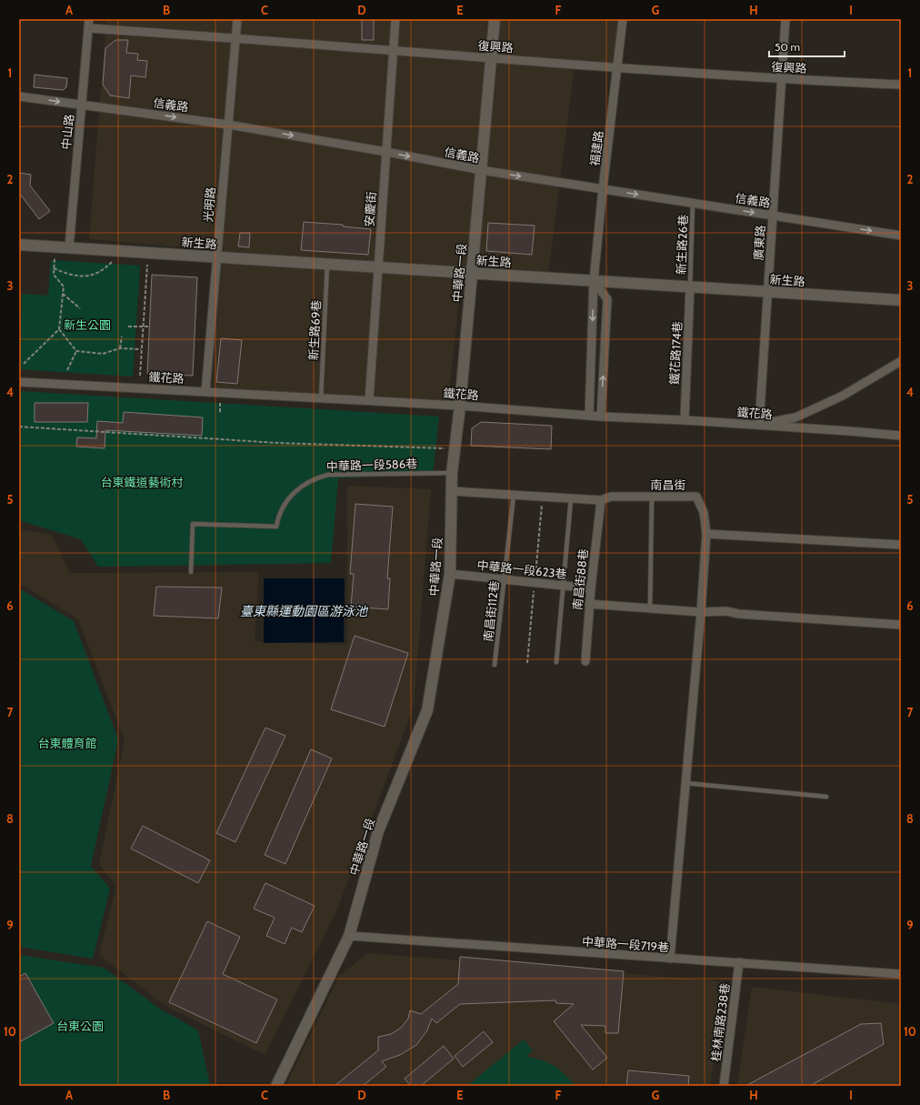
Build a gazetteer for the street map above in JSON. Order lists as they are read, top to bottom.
{
  "streets": {
    "street": [
      "復興路",
      "信義路",
      "中山路",
      "福建路",
      "光明路",
      "安慶街",
      "新生路",
      "廣東路",
      "中華路一段",
      "鐵花路174巷",
      "鐵花路",
      "南昌街",
      "中華路一段623巷",
      "南昌街88巷",
      "中華路一段719巷",
      "桂林南路238巷"
    ],
    "lane": [
      "新生路26巷",
      "新生路69巷",
      "中華路一段586巷",
      "南昌街112巷"
    ]
  },
  "crossings": [
    ["復興路", "中山路"],
    ["復興路", "福建路"],
    ["復興路", "光明路"],
    ["復興路", "安慶街"],
    ["復興路", "廣東路"],
    ["復興路", "中華路一段"],
    ["信義路", "中山路"],
    ["信義路", "福建路"],
    ["信義路", "光明路"],
    ["信義路", "安慶街"],
    ["信義路", "廣東路"],
    ["信義路", "新生路26巷"],
    ["信義路", "中華路一段"],
    ["中山路", "新生路"],
    ["福建路", "新生路"],
    ["福建路", "鐵花路"],
    ["光明路", "新生路"],
    ["光明路", "鐵花路"],
    ["安慶街", "新生路"],
    ["安慶街", "鐵花路"],
    ["新生路", "廣東路"],
    ["新生路", "新生路26巷"],
    ["新生路", "中華路一段"],
    ["新生路", "新生路69巷"],
    ["新生路", "鐵花路174巷"],
    ["廣東路", "鐵花路"],
    ["新生路26巷", "鐵花路174巷"],
    ["中華路一段", "鐵花路"],
    ["中華路一段", "中華路一段586巷"],
    ["中華路一段", "南昌街"],
    ["中華路一段", "中華路一段623巷"],
    ["中華路一段", "中華路一段719巷"],
    ["新生路69巷", "鐵花路"],
    ["鐵花路174巷", "鐵花路"],
    ["南昌街", "南昌街88巷"],
    ["南昌街", "南昌街112巷"],
    ["中華路一段623巷", "南昌街88巷"],
    ["中華路一段623巷", "南昌街112巷"],
    ["中華路一段719巷", "桂林南路238巷"]
  ],
  "one_way": ["信義路"],
  "water": ["臺東縣運動園區游泳池"],
  "parks": [
    "新生公園",
    "台東鐵道藝術村",
    "台東體育館",
    "台東公園"
  ],
  "scale_bar": "50 m",
  "grid": {
    "columns": [
      "A",
      "B",
      "C",
      "D",
      "E",
      "F",
      "G",
      "H",
      "I"
    ],
    "rows": [
      "1",
      "2",
      "3",
      "4",
      "5",
      "6",
      "7",
      "8",
      "9",
      "10"
    ]
  }
}
